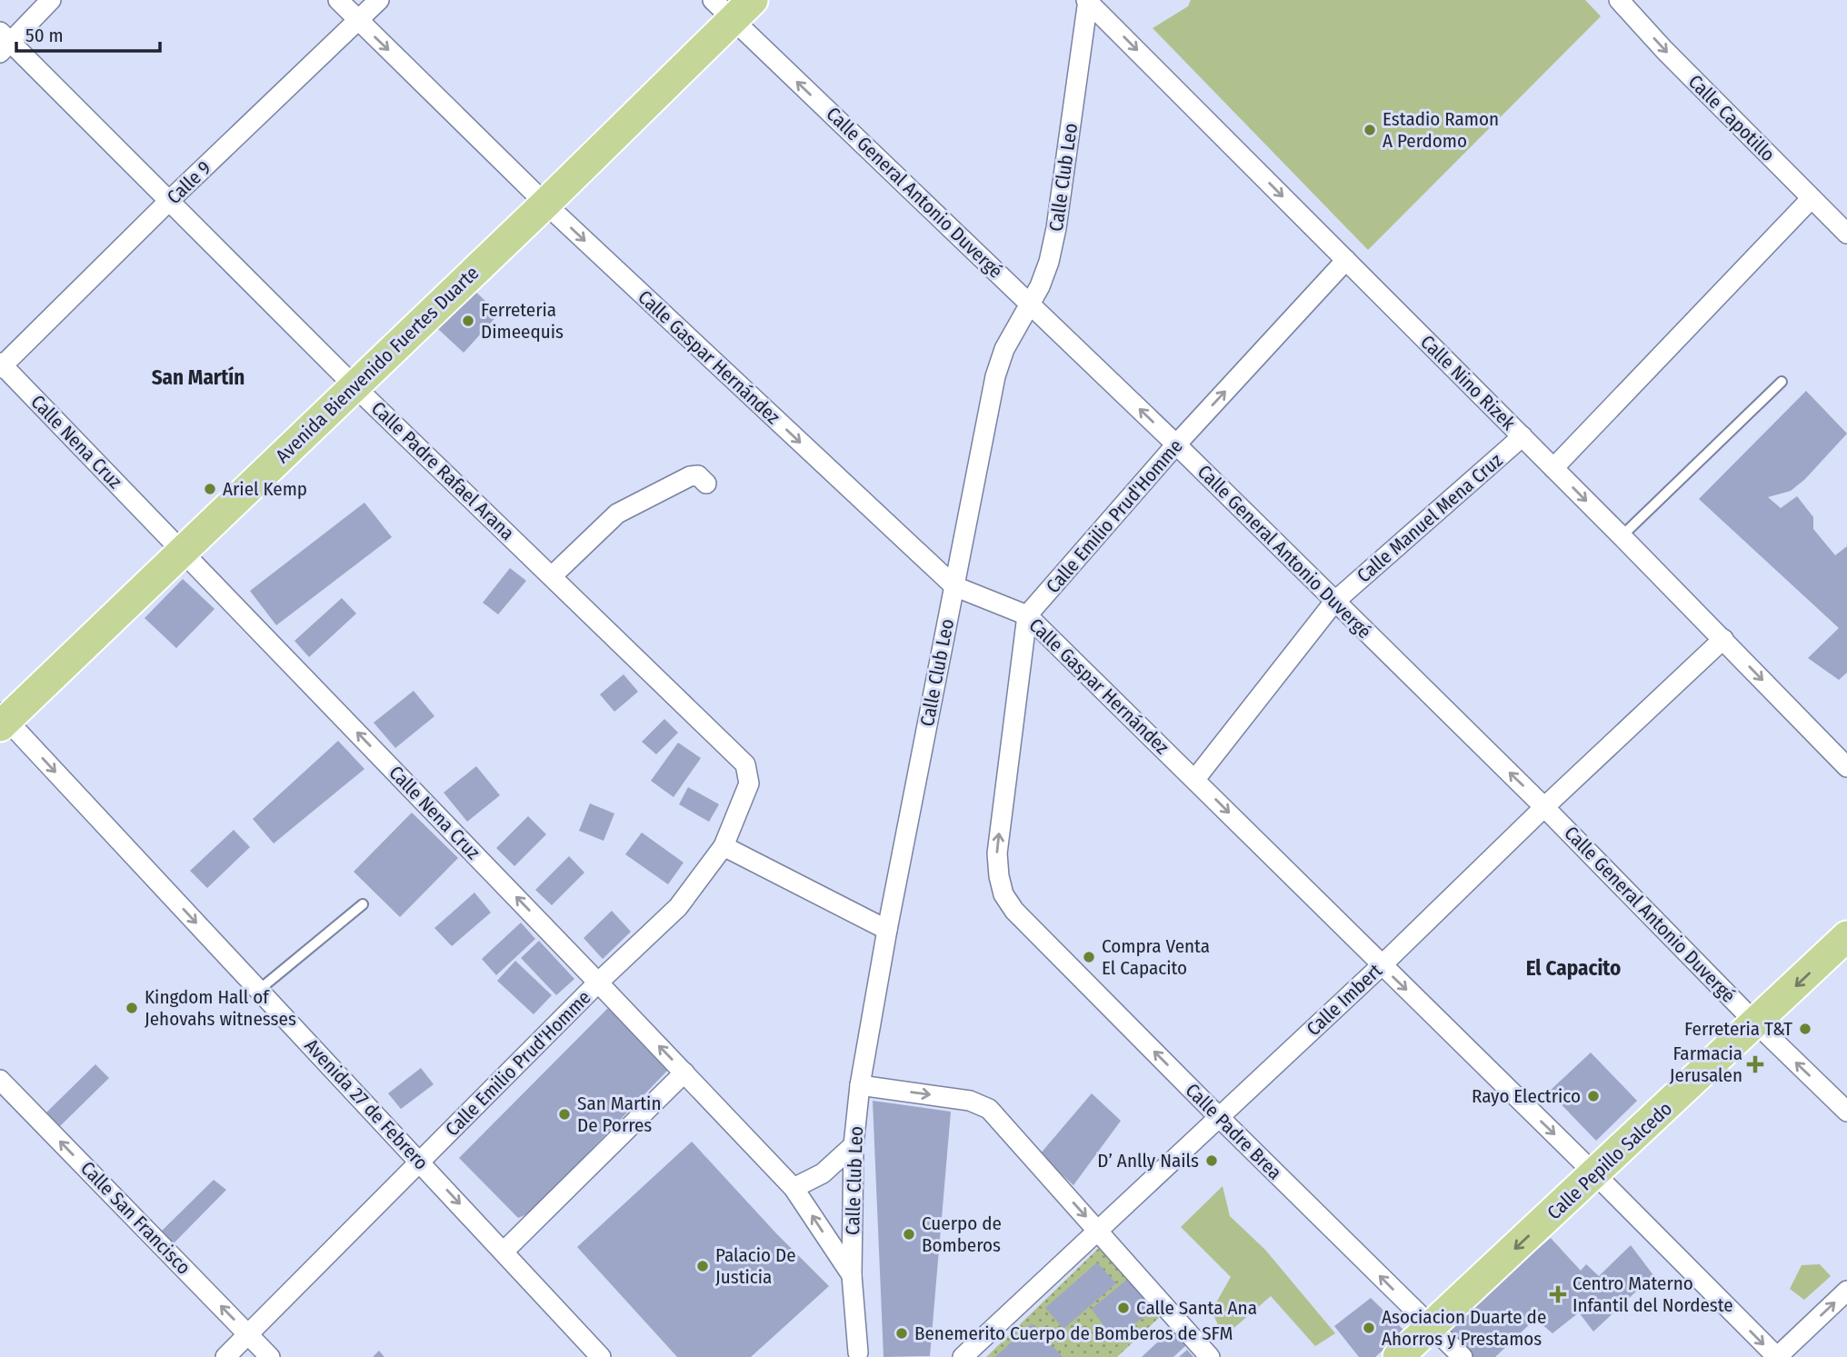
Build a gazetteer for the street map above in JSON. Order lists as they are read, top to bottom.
{
  "streets": {
    "main road": ["Avenida Bienvenido Fuertes Duarte", "Calle Pepillo Salcedo"],
    "street": [
      "Calle Capotillo",
      "Calle Club Leo",
      "Calle 9",
      "Calle General Antonio Duvergé",
      "Calle Gaspar Hernández",
      "Calle Nino Rizek",
      "Calle Nena Cruz",
      "Calle Padre Rafael Arana",
      "Calle Emilio Prud'Homme",
      "Calle Manuel Mena Cruz",
      "Calle Imbert",
      "Avenida 27 de Febrero",
      "Calle Padre Brea",
      "Calle San Francisco"
    ]
  },
  "crossings": [
    ["Calle Club Leo", "Calle General Antonio Duvergé"],
    ["Calle Club Leo", "Calle Gaspar Hernández"],
    ["Calle Club Leo", "Calle Nino Rizek"],
    ["Calle Club Leo", "Calle Nena Cruz"],
    ["Calle 9", "Calle Gaspar Hernández"],
    ["Calle 9", "Calle Nena Cruz"],
    ["Calle 9", "Calle Padre Rafael Arana"],
    ["Calle General Antonio Duvergé", "Avenida Bienvenido Fuertes Duarte"],
    ["Calle General Antonio Duvergé", "Calle Emilio Prud'Homme"],
    ["Calle General Antonio Duvergé", "Calle Manuel Mena Cruz"],
    ["Calle General Antonio Duvergé", "Calle Imbert"],
    ["Calle General Antonio Duvergé", "Calle Pepillo Salcedo"],
    ["Calle Gaspar Hernández", "Avenida Bienvenido Fuertes Duarte"],
    ["Calle Gaspar Hernández", "Calle Emilio Prud'Homme"],
    ["Calle Gaspar Hernández", "Calle Manuel Mena Cruz"],
    ["Calle Gaspar Hernández", "Calle Imbert"],
    ["Calle Gaspar Hernández", "Calle Padre Brea"],
    ["Calle Gaspar Hernández", "Calle Pepillo Salcedo"],
    ["Avenida Bienvenido Fuertes Duarte", "Calle Nena Cruz"],
    ["Avenida Bienvenido Fuertes Duarte", "Calle Padre Rafael Arana"],
    ["Avenida Bienvenido Fuertes Duarte", "Avenida 27 de Febrero"],
    ["Calle Nino Rizek", "Calle Emilio Prud'Homme"],
    ["Calle Nino Rizek", "Calle Manuel Mena Cruz"],
    ["Calle Nino Rizek", "Calle Imbert"],
    ["Calle Nena Cruz", "Calle Emilio Prud'Homme"],
    ["Calle Padre Rafael Arana", "Calle Emilio Prud'Homme"],
    ["Calle Emilio Prud'Homme", "Avenida 27 de Febrero"],
    ["Calle Emilio Prud'Homme", "Calle Padre Brea"],
    ["Calle Emilio Prud'Homme", "Calle San Francisco"],
    ["Calle Imbert", "Calle Padre Brea"],
    ["Calle Padre Brea", "Calle Pepillo Salcedo"]
  ],
  "one_way": [
    "Calle Capotillo",
    "Calle General Antonio Duvergé",
    "Calle Gaspar Hernández",
    "Calle Nino Rizek",
    "Calle Nena Cruz",
    "Avenida 27 de Febrero",
    "Calle Padre Brea",
    "Calle Pepillo Salcedo",
    "Calle San Francisco"
  ],
  "districts": ["San Martín", "El Capacito"],
  "places": {
    "other": [
      "Estadio Ramon A Perdomo",
      "Ferreteria Dimeequis",
      "Ariel Kemp",
      "Compra Venta El Capacito",
      "Kingdom Hall of Jehovahs witnesses",
      "Ferreteria T&T",
      "Rayo Electrico",
      "San Martin De Porres",
      "D’ Anlly Nails",
      "Cuerpo de Bomberos",
      "Palacio De Justicia",
      "Calle Santa Ana",
      "Asociacion Duarte de Ahorros y Prestamos",
      "Benemerito Cuerpo de Bomberos de SFM"
    ],
    "health": ["Farmacia Jerusalen", "Centro Materno Infantil del Nordeste"]
  },
  "scale_bar": "50 m"
}
